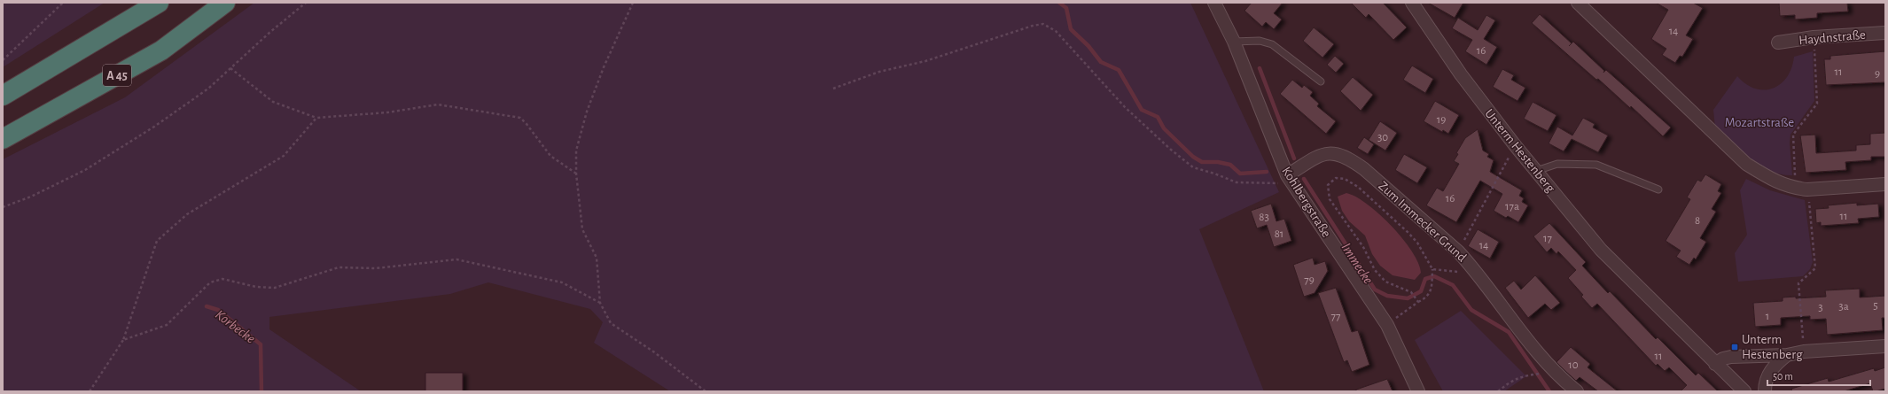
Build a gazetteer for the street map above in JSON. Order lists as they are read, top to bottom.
{
  "streets": {
    "highway": ["A 45"],
    "street": [
      "Haydnstraße",
      "Unterm Hestenberg",
      "Kohlbergstraße",
      "Zum Immecker Grund"
    ]
  },
  "crossings": [
    ["Kohlbergstraße", "Zum Immecker Grund"]
  ],
  "water": ["Immecke", "Korbecke"],
  "parks": ["Mozartstraße"],
  "places": {
    "transit": ["Unterm Hestenberg"]
  },
  "house_numbers": [
    "14",
    "16",
    "11",
    "9",
    "19",
    "30",
    "16",
    "17a",
    "11",
    "83",
    "8",
    "81",
    "17",
    "14",
    "79",
    "5",
    "3a",
    "3",
    "77",
    "1",
    "11",
    "10"
  ],
  "scale_bar": "50 m"
}
